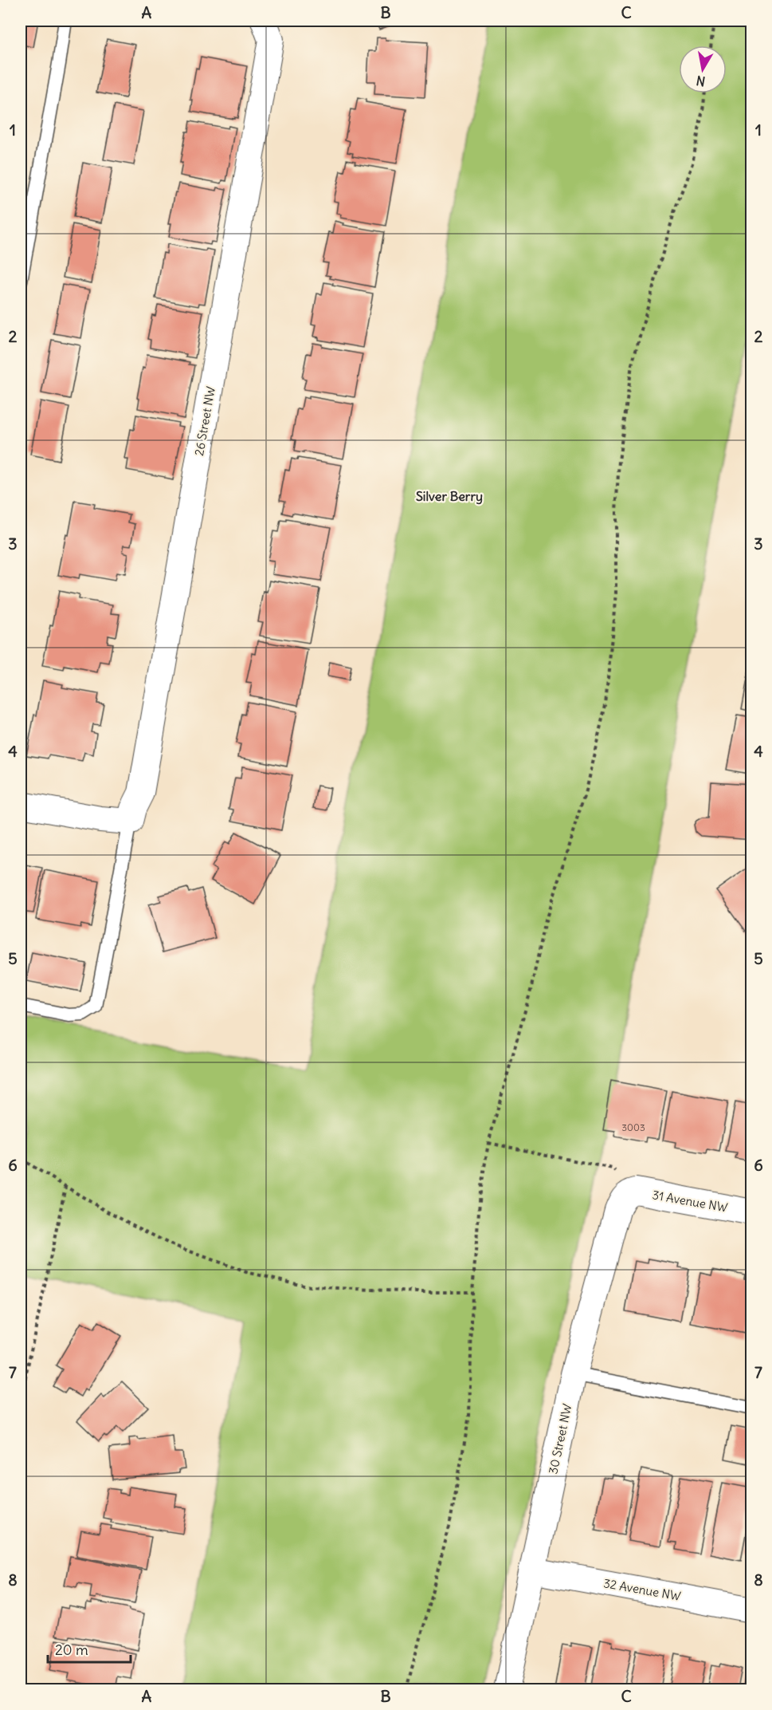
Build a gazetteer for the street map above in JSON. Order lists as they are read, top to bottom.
{
  "streets": {
    "street": [
      "26 Street NW",
      "31 Avenue NW",
      "30 Street NW",
      "32 Avenue NW"
    ]
  },
  "crossings": [
    ["31 Avenue NW", "30 Street NW"],
    ["30 Street NW", "32 Avenue NW"]
  ],
  "districts": ["Silver Berry"],
  "house_numbers": ["3003"],
  "scale_bar": "20 m",
  "north": "bottom",
  "grid": {
    "columns": ["A", "B", "C"],
    "rows": [
      "1",
      "2",
      "3",
      "4",
      "5",
      "6",
      "7",
      "8"
    ]
  }
}
